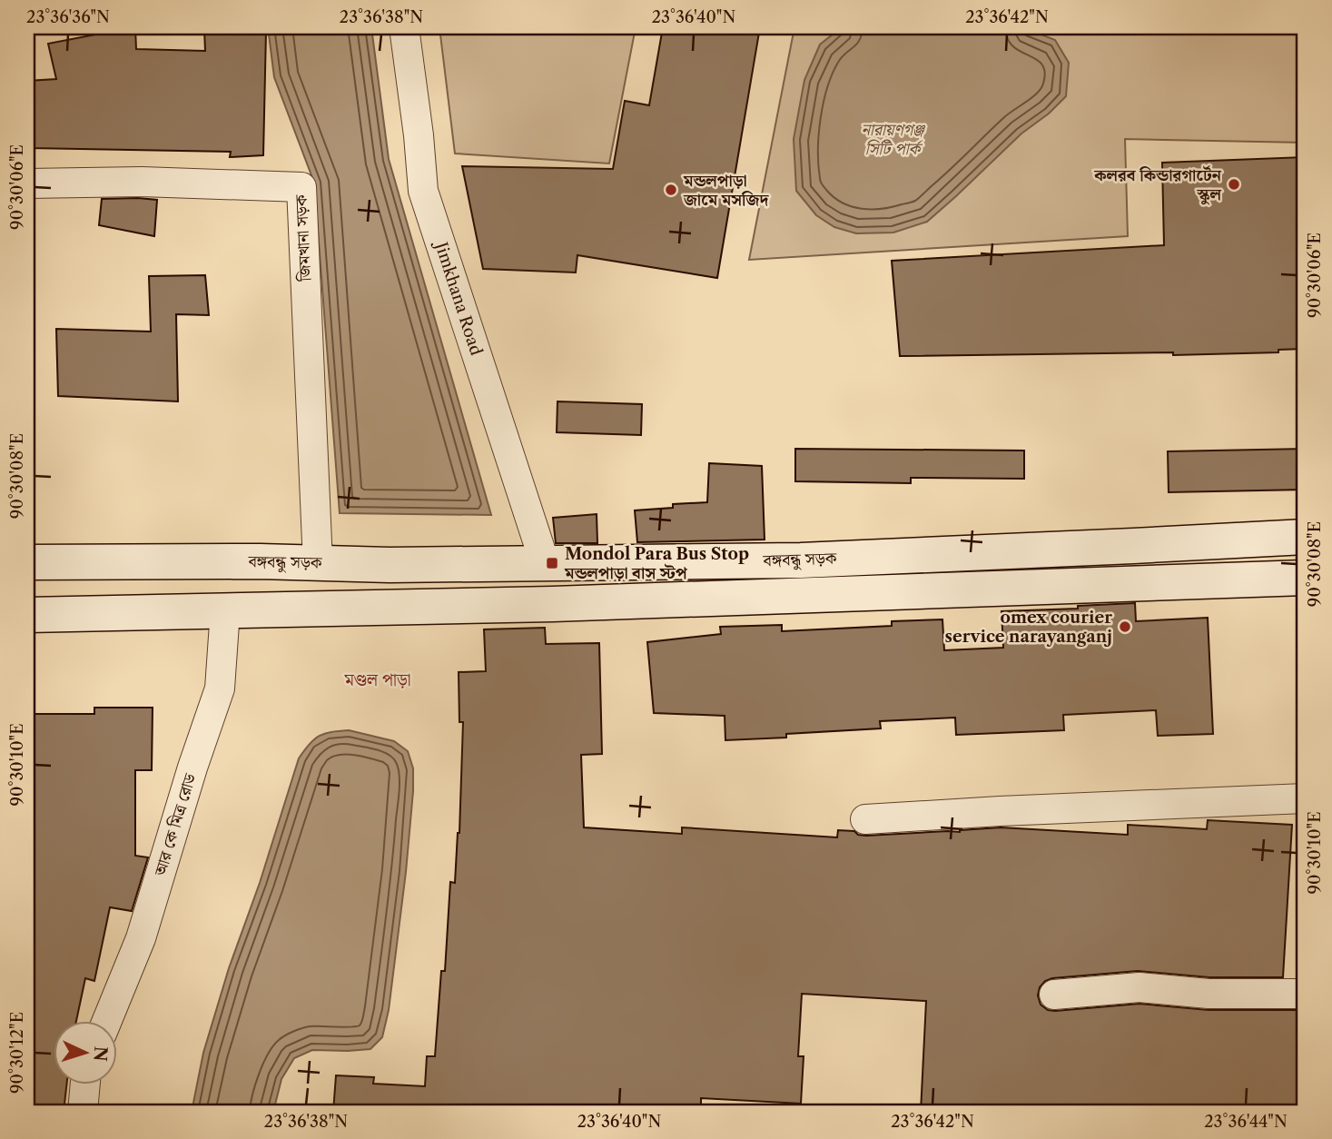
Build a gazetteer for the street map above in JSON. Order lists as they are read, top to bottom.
{
  "streets": {
    "main road": ["বঙ্গবন্ধু সড়ক"],
    "street": ["জিমখানা সড়ক", "Jimkhana Road", "আর কে মিত্র রোড"]
  },
  "crossings": [
    ["জিমখানা সড়ক", "বঙ্গবন্ধু সড়ক"],
    ["Jimkhana Road", "বঙ্গবন্ধু সড়ক"]
  ],
  "districts": ["মণ্ডল পাড়া"],
  "parks": ["নারায়ণগঞ্জ সিটি পার্ক"],
  "places": {
    "other": ["কলরব কিন্ডারগার্টেন স্কুল", "মন্ডলপাড়া জামে মসজিদ", "omex courier service narayanganj"],
    "transit": ["Mondol Para Bus Stop মন্ডলপাড়া বাস স্টপ"]
  },
  "north": "right",
  "coordinates": [
    "23°36'36\"N",
    "23°36'38\"N",
    "23°36'40\"N",
    "23°36'42\"N",
    "90°30'06\"E",
    "90°30'08\"E",
    "90°30'10\"E",
    "90°30'12\"E",
    "23°36'44\"N"
  ]
}
